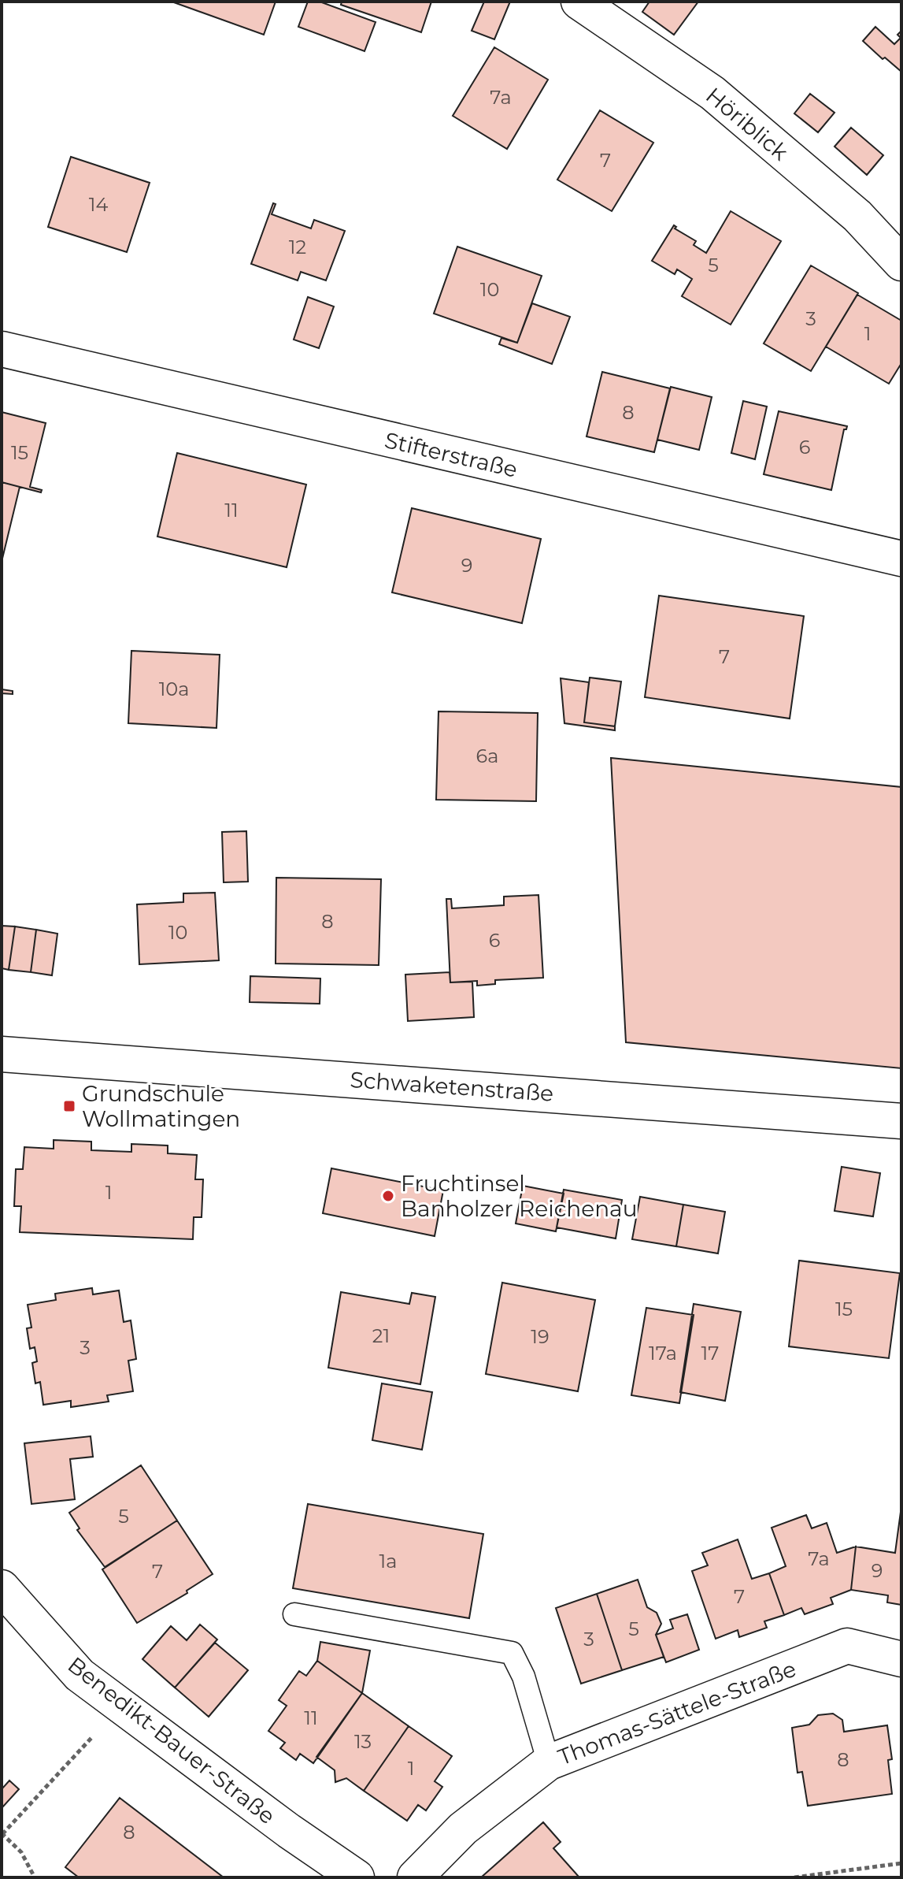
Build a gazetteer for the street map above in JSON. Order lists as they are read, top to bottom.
{
  "streets": {
    "street": [
      "Höriblick",
      "Stifterstraße",
      "Schwaketenstraße",
      "Thomas-Sättele-Straße",
      "Benedikt-Bauer-Straße"
    ]
  },
  "places": {
    "transit": ["Grundschule Wollmatingen"],
    "other": ["Fruchtinsel Banholzer Reichenau"]
  },
  "house_numbers": [
    "7a",
    "7",
    "14",
    "12",
    "5",
    "10",
    "3",
    "1",
    "8",
    "6",
    "15",
    "11",
    "9",
    "7",
    "10a",
    "6a",
    "8",
    "10",
    "6",
    "1",
    "15",
    "21",
    "19",
    "3",
    "17a",
    "17",
    "5",
    "7a",
    "1a",
    "9",
    "7",
    "7",
    "5",
    "3",
    "11",
    "13",
    "8",
    "1",
    "8"
  ]
}
